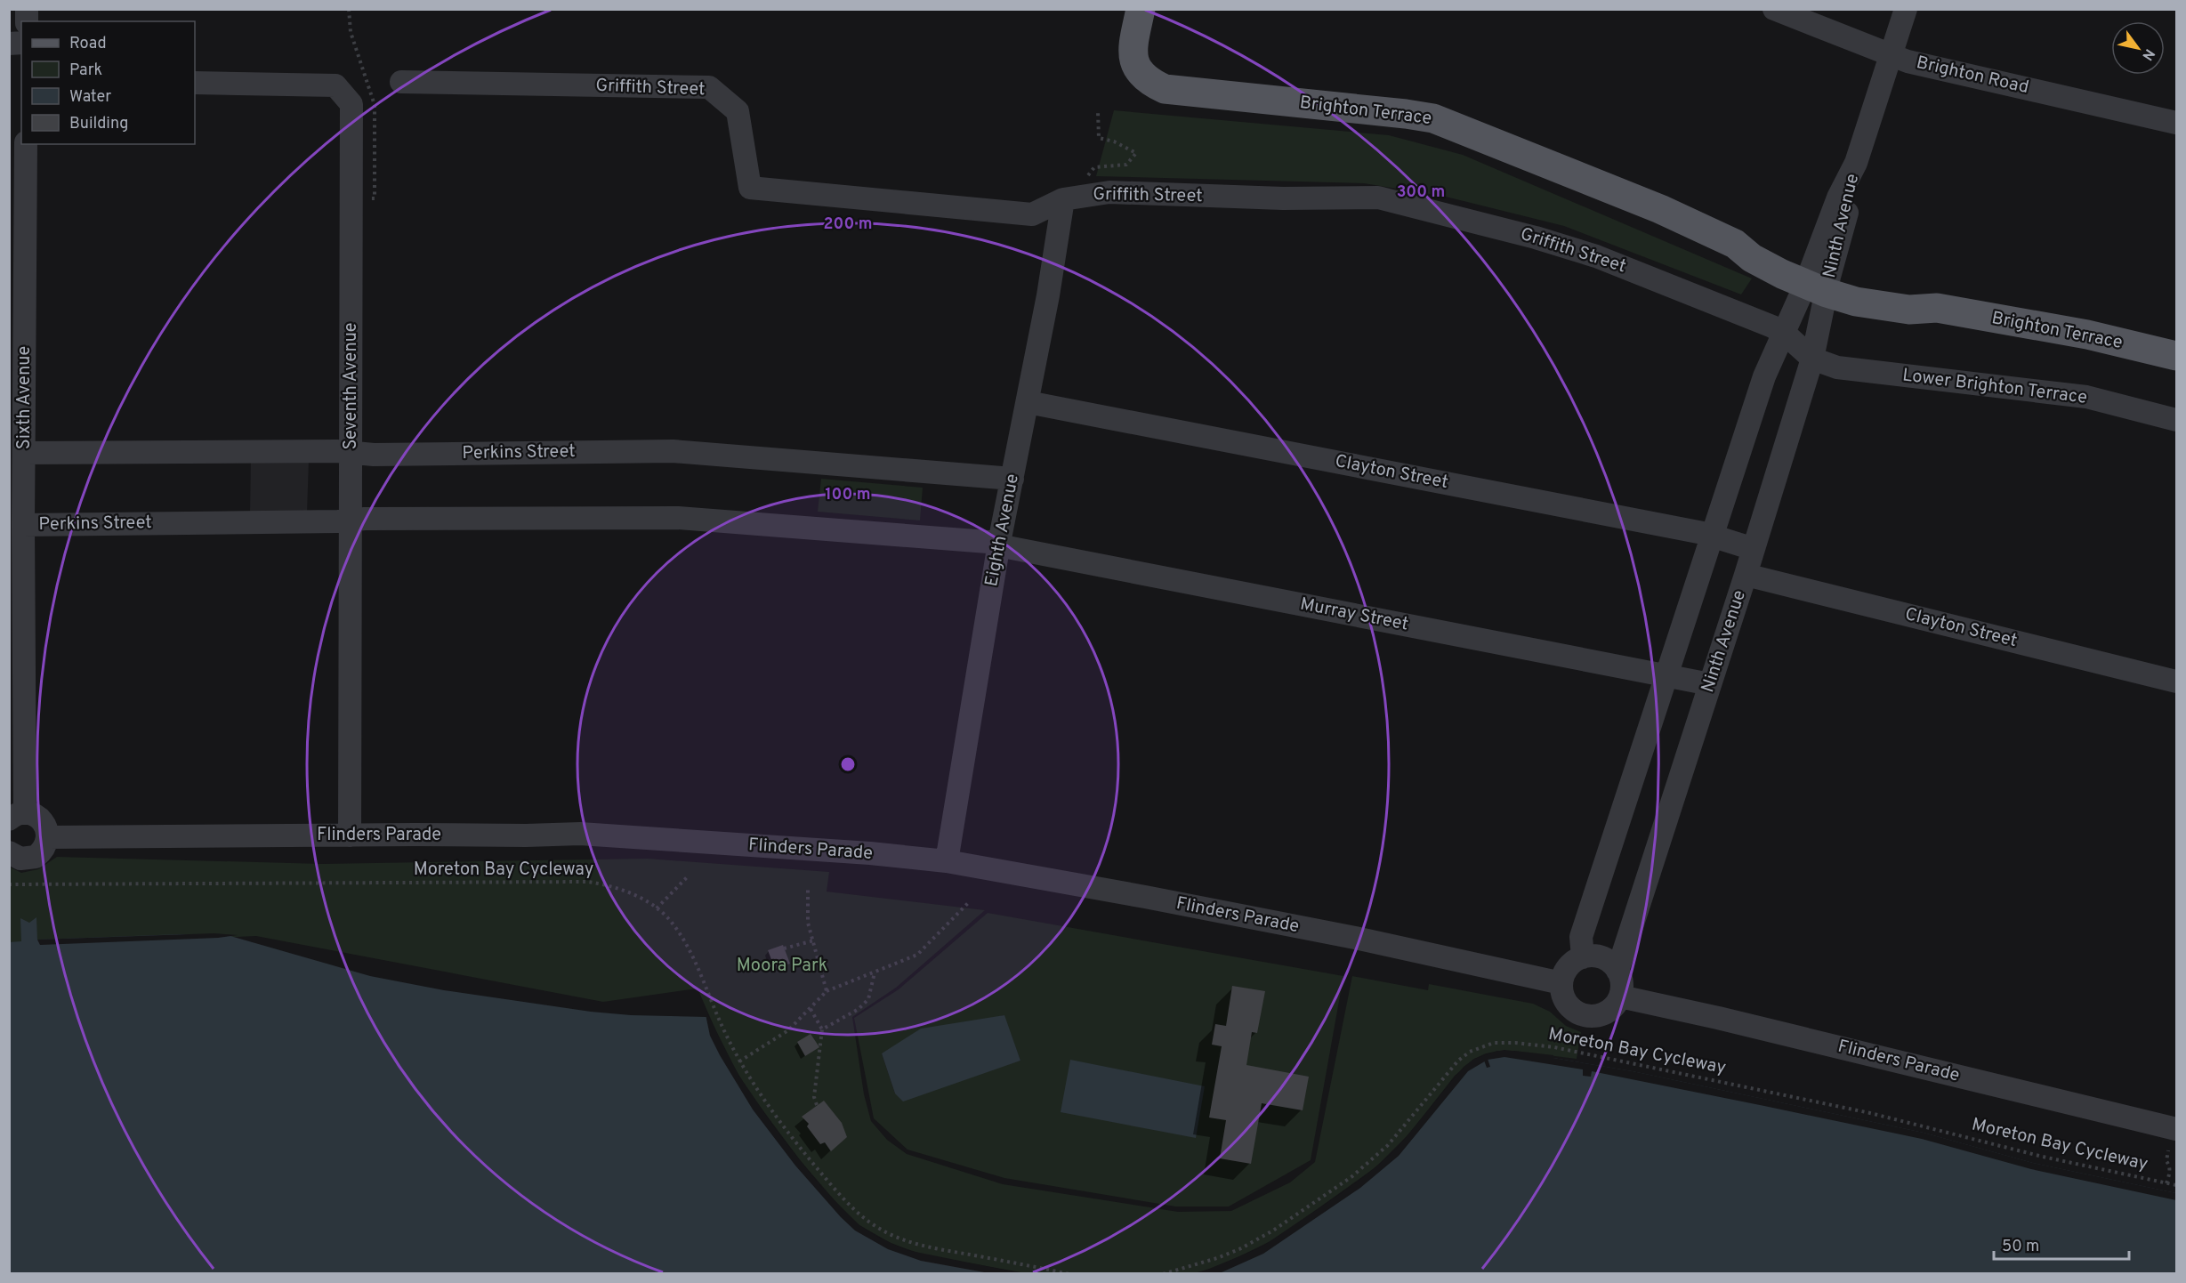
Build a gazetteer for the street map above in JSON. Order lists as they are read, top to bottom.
{
  "streets": {
    "main road": ["Brighton Terrace"],
    "street": [
      "Brighton Road",
      "Griffith Street",
      "Ninth Avenue",
      "Seventh Avenue",
      "Lower Brighton Terrace",
      "Sixth Avenue",
      "Perkins Street",
      "Clayton Street",
      "Eighth Avenue",
      "Murray Street",
      "Flinders Parade"
    ],
    "path": ["Moreton Bay Cycleway"]
  },
  "crossings": [
    ["Brighton Road", "Ninth Avenue"],
    ["Griffith Street", "Ninth Avenue"],
    ["Griffith Street", "Lower Brighton Terrace"],
    ["Griffith Street", "Eighth Avenue"],
    ["Brighton Terrace", "Ninth Avenue"],
    ["Ninth Avenue", "Lower Brighton Terrace"],
    ["Ninth Avenue", "Clayton Street"],
    ["Ninth Avenue", "Murray Street"],
    ["Ninth Avenue", "Flinders Parade"],
    ["Seventh Avenue", "Perkins Street"],
    ["Seventh Avenue", "Flinders Parade"],
    ["Sixth Avenue", "Perkins Street"],
    ["Perkins Street", "Eighth Avenue"],
    ["Perkins Street", "Murray Street"],
    ["Clayton Street", "Eighth Avenue"],
    ["Eighth Avenue", "Murray Street"],
    ["Eighth Avenue", "Flinders Parade"]
  ],
  "parks": ["Moora Park"],
  "legend": [
    "Road",
    "Park",
    "Water",
    "Building"
  ],
  "scale_bar": "50 m",
  "north": "bottom right",
  "rings": ["300 m", "200 m", "100 m"]
}
